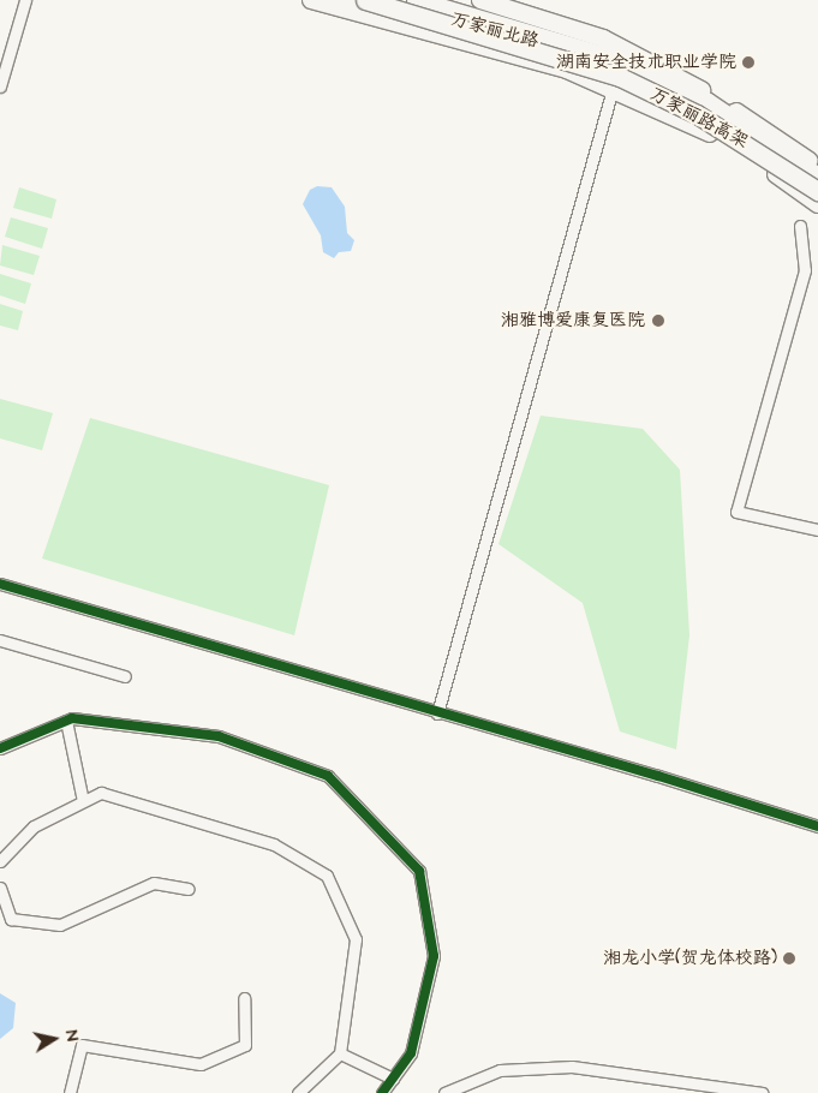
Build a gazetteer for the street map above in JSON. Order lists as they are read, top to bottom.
{
  "streets": {
    "highway": ["万家丽路高架"],
    "main road": ["万家丽北路"]
  },
  "places": ["湖南安全技术职业学院", "湘雅博爱康复医院", "湘龙小学(贺龙体校路)"],
  "north": "right"
}
